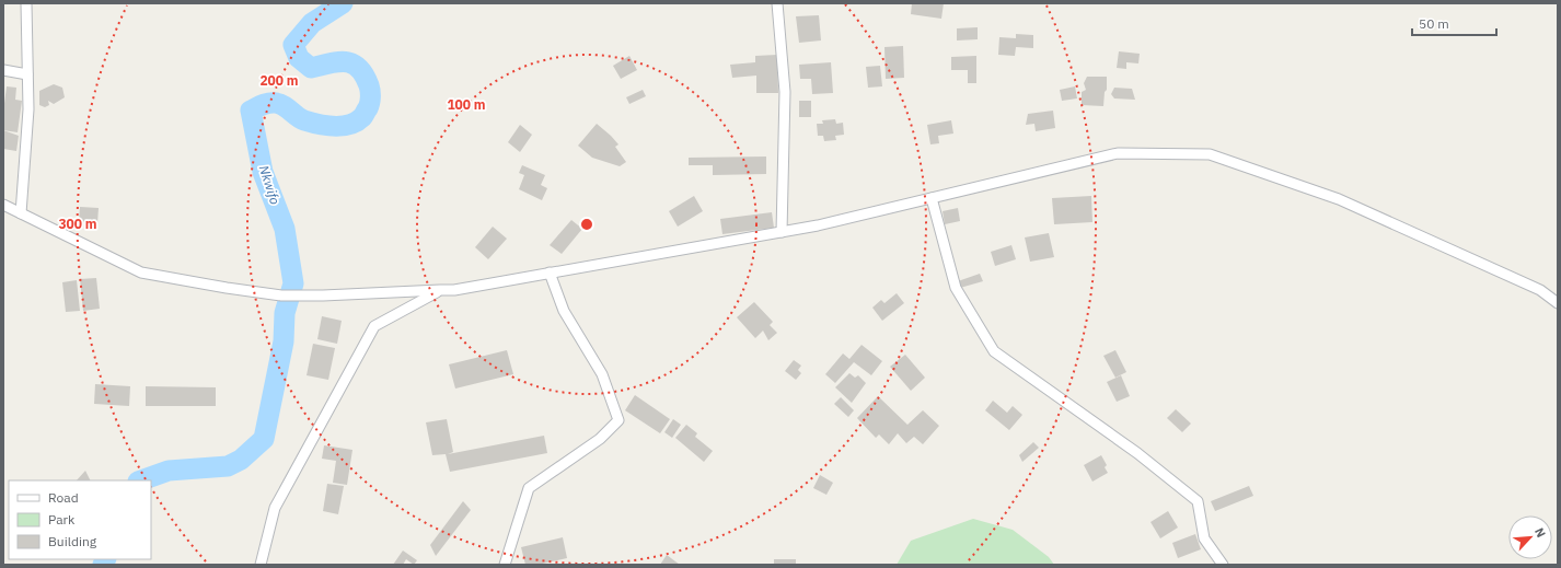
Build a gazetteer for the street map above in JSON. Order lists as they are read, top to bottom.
{
  "water": ["Nkwifo"],
  "legend": ["Road", "Park", "Building"],
  "scale_bar": "50 m",
  "north": "top right",
  "rings": ["200 m", "100 m", "300 m"]
}
